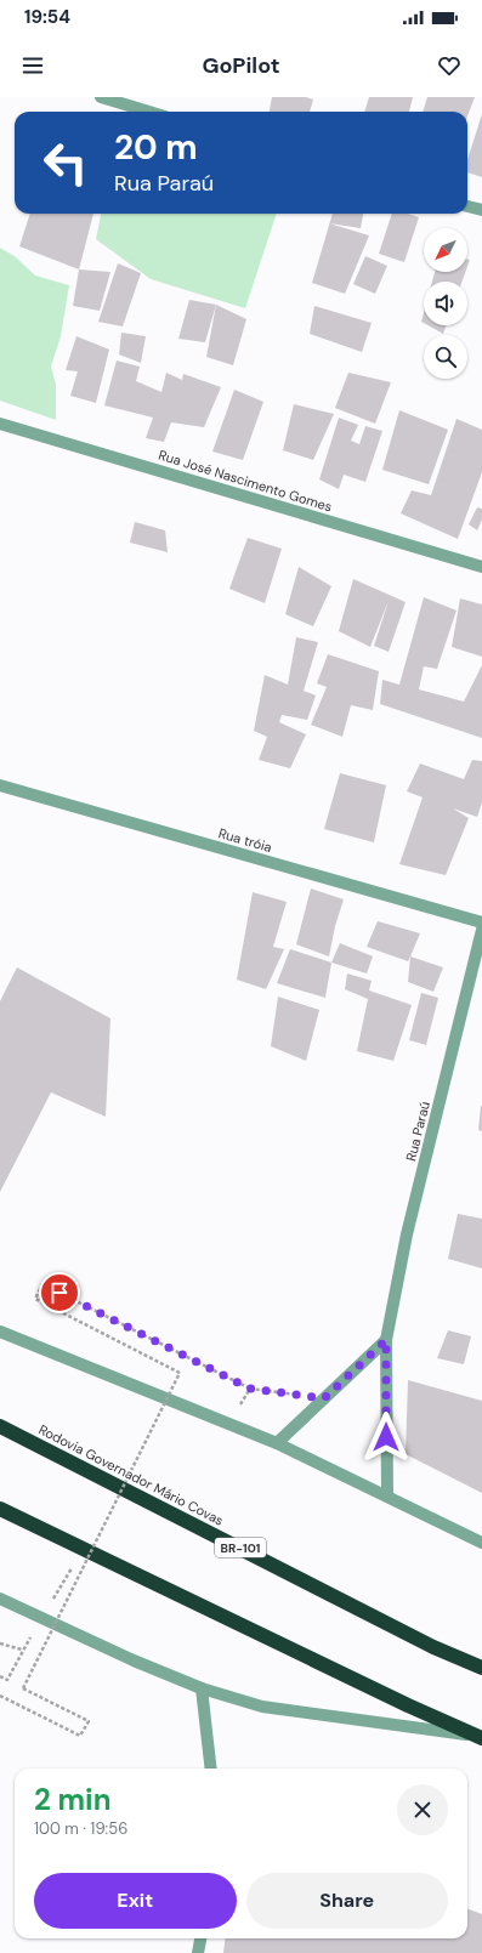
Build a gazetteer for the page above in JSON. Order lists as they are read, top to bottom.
{
  "streets": {
    "highway": ["Rodovia Governador Mário Covas", "BR-101"],
    "street": ["Rua José Nascimento Gomes", "Rua tróia", "Rua Paraú"]
  },
  "north": "bottom left",
  "page": {
    "status": "19:54",
    "header": "GoPilot",
    "turn": ["20 m", "Rua Paraú"],
    "heading": ["2 min", "100 m · 19:56"],
    "buttons": ["Exit", "Share"]
  }
}
